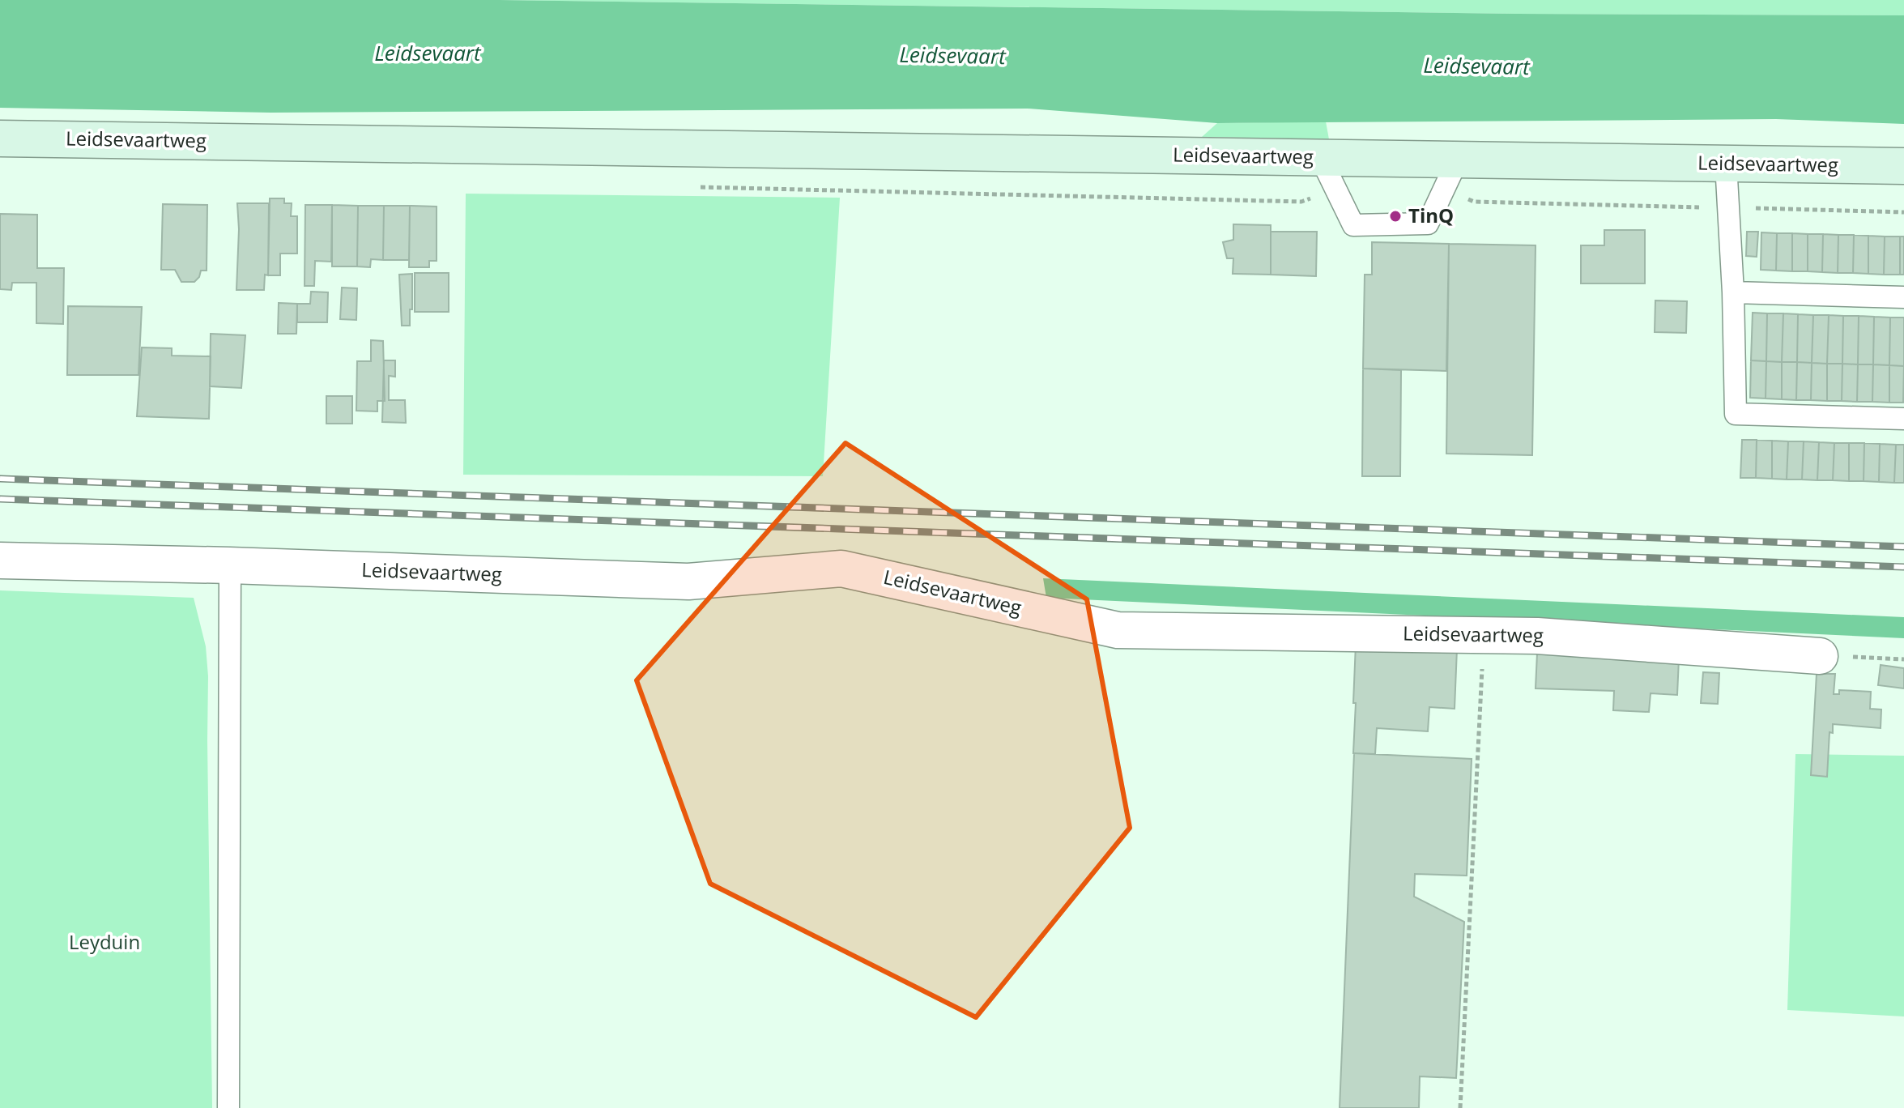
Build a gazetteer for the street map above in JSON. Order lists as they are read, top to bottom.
{
  "streets": {
    "street": ["Leidsevaartweg"]
  },
  "water": ["Leidsevaart"],
  "parks": ["Leyduin"],
  "places": ["TinQ"]
}
